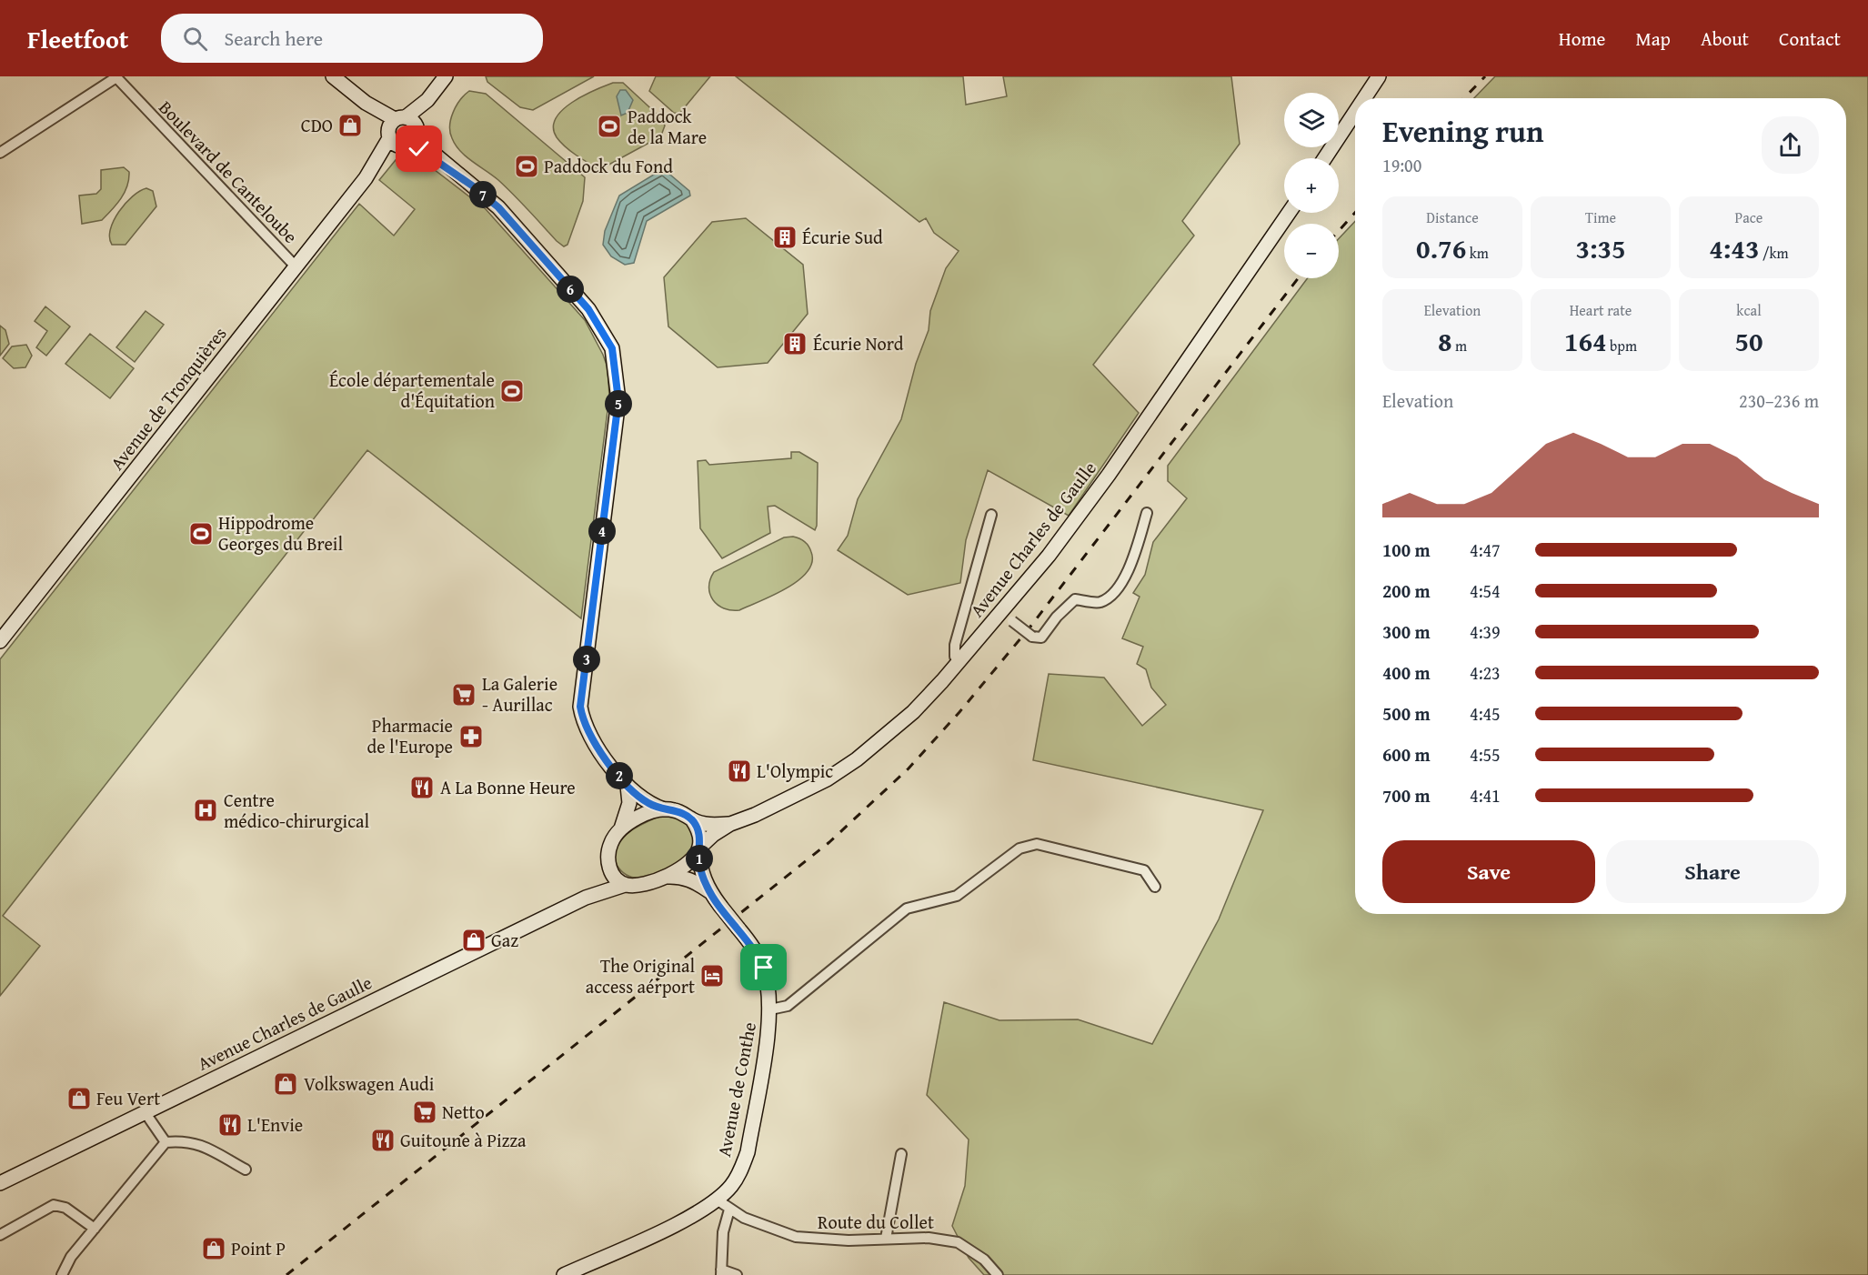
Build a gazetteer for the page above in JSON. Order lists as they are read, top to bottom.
{
  "streets": {
    "street": [
      "Boulevard de Canteloube",
      "Avenue de Tronquières",
      "Avenue Charles de Gaulle",
      "Avenue de Conthe",
      "Route du Collet"
    ]
  },
  "crossings": [
    ["Boulevard de Canteloube", "Avenue de Tronquières"],
    ["Avenue Charles de Gaulle", "Avenue de Conthe"],
    ["Avenue de Conthe", "Route du Collet"]
  ],
  "places": {
    "shop": [
      "CDO",
      "Gaz",
      "Volkswagen Audi",
      "Feu Vert",
      "Point P"
    ],
    "sports": [
      "Paddock de la Mare",
      "Paddock du Fond",
      "École départementale d'Équitation",
      "Hippodrome Georges du Breil"
    ],
    "building": ["Écurie Sud", "Écurie Nord"],
    "supermarket": ["La Galerie - Aurillac", "Netto"],
    "pharmacy": ["Pharmacie de l'Europe"],
    "restaurant": [
      "L'Olympic",
      "A La Bonne Heure",
      "L'Envie",
      "Guitoune à Pizza"
    ],
    "hospital": ["Centre médico-chirurgical"],
    "hotel": ["The Original access aérport"]
  },
  "page": {
    "header": "Fleetfoot",
    "search": "Search here",
    "nav": [
      "Home",
      "Map",
      "About",
      "Contact"
    ],
    "map_buttons": ["+", "−"],
    "heading": ["Evening run", "19:00"],
    "pins": [
      "7",
      "6",
      "5",
      "4",
      "3",
      "2",
      "1"
    ],
    "stats": [
      ["Distance", "0.76 km"],
      ["Time", "3:35"],
      ["Pace", "4:43 /km"],
      ["Elevation", "8 m"],
      ["Heart rate", "164 bpm"],
      ["kcal", "50"]
    ],
    "chart": ["Elevation", "230–236 m"],
    "list": [
      {
        "name": "100 m",
        "note": "4:47"
      },
      {
        "name": "200 m",
        "note": "4:54"
      },
      {
        "name": "300 m",
        "note": "4:39"
      },
      {
        "name": "400 m",
        "note": "4:23"
      },
      {
        "name": "500 m",
        "note": "4:45"
      },
      {
        "name": "600 m",
        "note": "4:55"
      },
      {
        "name": "700 m",
        "note": "4:41"
      }
    ],
    "buttons": ["Save", "Share"]
  }
}
